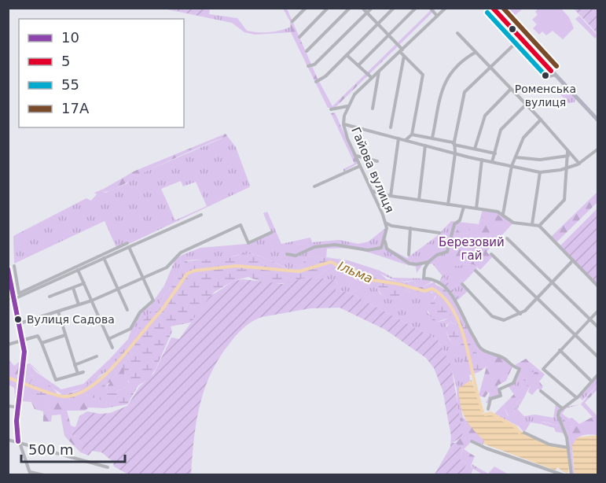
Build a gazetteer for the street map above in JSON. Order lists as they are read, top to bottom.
{
  "streets": {
    "street": ["Гайова вулиця"]
  },
  "water": ["Ільма"],
  "parks": ["Березовий гай"],
  "places": ["Роменська вулиця", "Вулиця Садова"],
  "lines": [
    "transit line 5",
    "transit line 17А",
    "transit line 55",
    "transit line 10"
  ],
  "legend": [
    "10",
    "5",
    "55",
    "17А"
  ],
  "scale_bar": "500 m"
}
